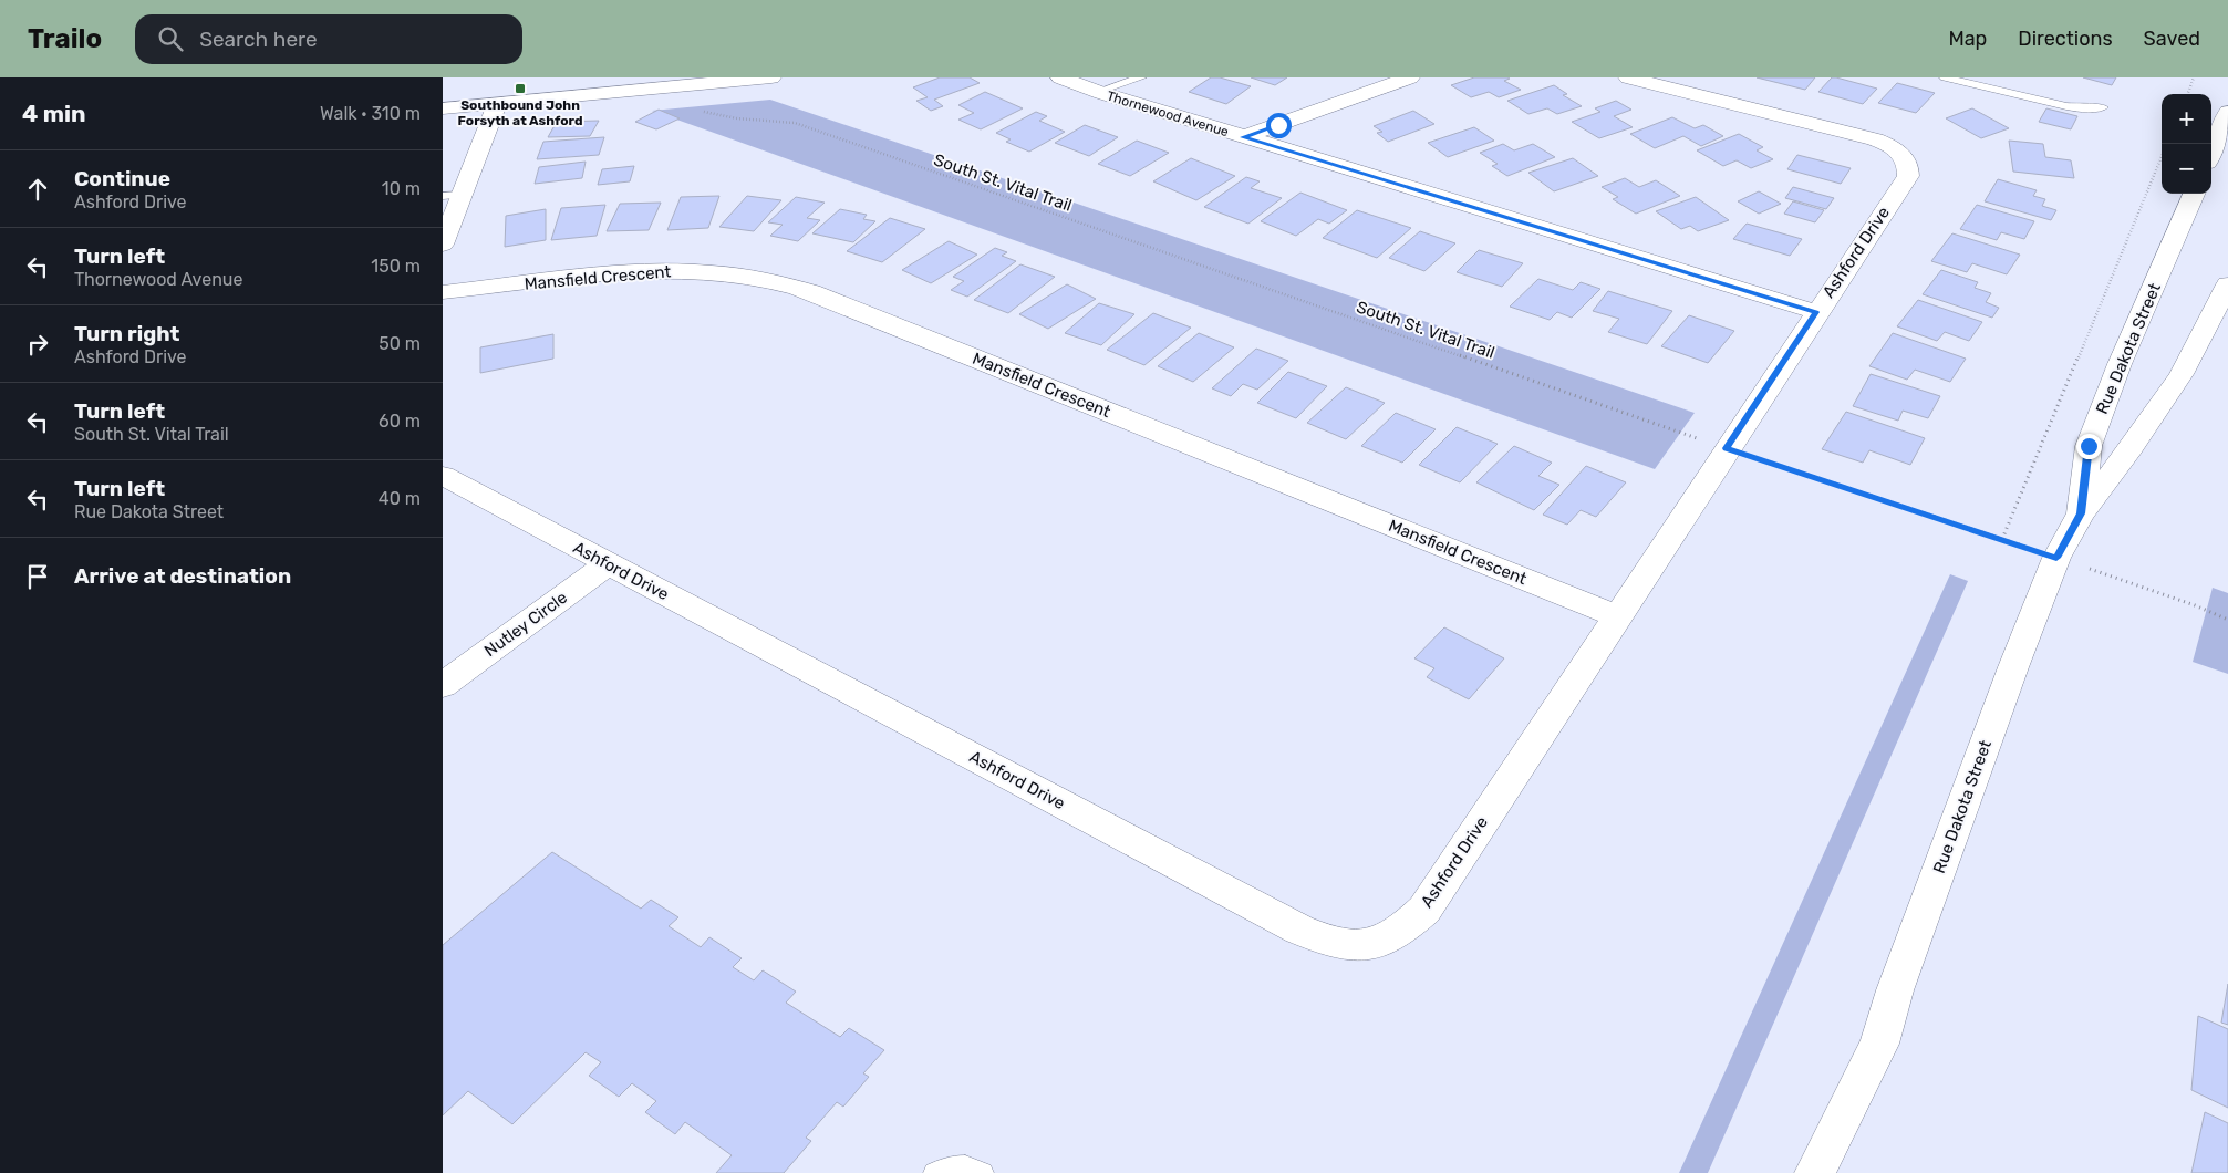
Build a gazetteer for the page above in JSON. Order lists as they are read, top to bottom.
{
  "streets": {
    "street": [
      "Thornewood Avenue",
      "Ashford Drive",
      "Mansfield Crescent",
      "Rue Dakota Street",
      "Nutley Circle"
    ],
    "path": ["South St. Vital Trail"]
  },
  "crossings": [
    ["Thornewood Avenue", "Ashford Drive"],
    ["South St. Vital Trail", "Ashford Drive"],
    ["South St. Vital Trail", "Rue Dakota Street"],
    ["Ashford Drive", "Mansfield Crescent"],
    ["Ashford Drive", "Nutley Circle"]
  ],
  "places": {
    "transit": ["Southbound John Forsyth at Ashford"]
  },
  "page": {
    "header": "Trailo",
    "search": "Search here",
    "nav": ["Map", "Directions", "Saved"],
    "heading": ["4 min", "Walk · 310 m"],
    "map_buttons": ["+", "−"],
    "list": [
      ["Continue", "Ashford Drive", "10 m"],
      ["Turn left", "Thornewood Avenue", "150 m"],
      ["Turn right", "Ashford Drive", "50 m"],
      ["Turn left", "South St. Vital Trail", "60 m"],
      ["Turn left", "Rue Dakota Street", "40 m"],
      "Arrive at destination"
    ]
  }
}
